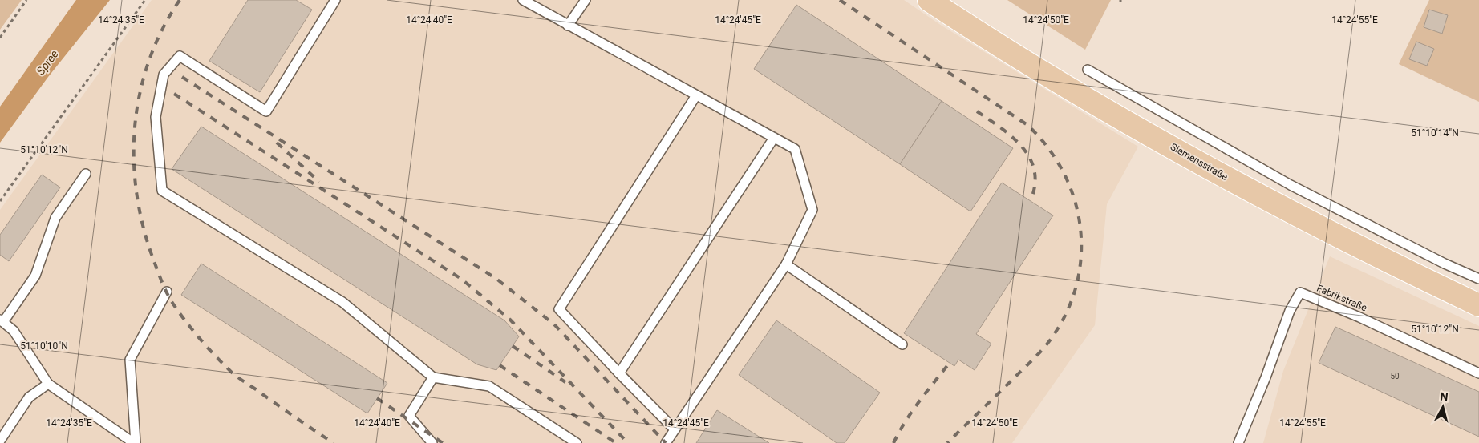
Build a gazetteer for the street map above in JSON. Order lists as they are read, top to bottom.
{
  "streets": {
    "main road": ["Siemensstraße"],
    "lane": ["Fabrikstraße"]
  },
  "water": ["Spree"],
  "house_numbers": ["50"],
  "north": "top",
  "coordinates": [
    "14°24'35\"E",
    "14°24'40\"E",
    "14°24'45\"E",
    "14°24'50\"E",
    "14°24'55\"E",
    "51°10'14\"N",
    "51°10'12\"N",
    "51°10'10\"N"
  ]
}
